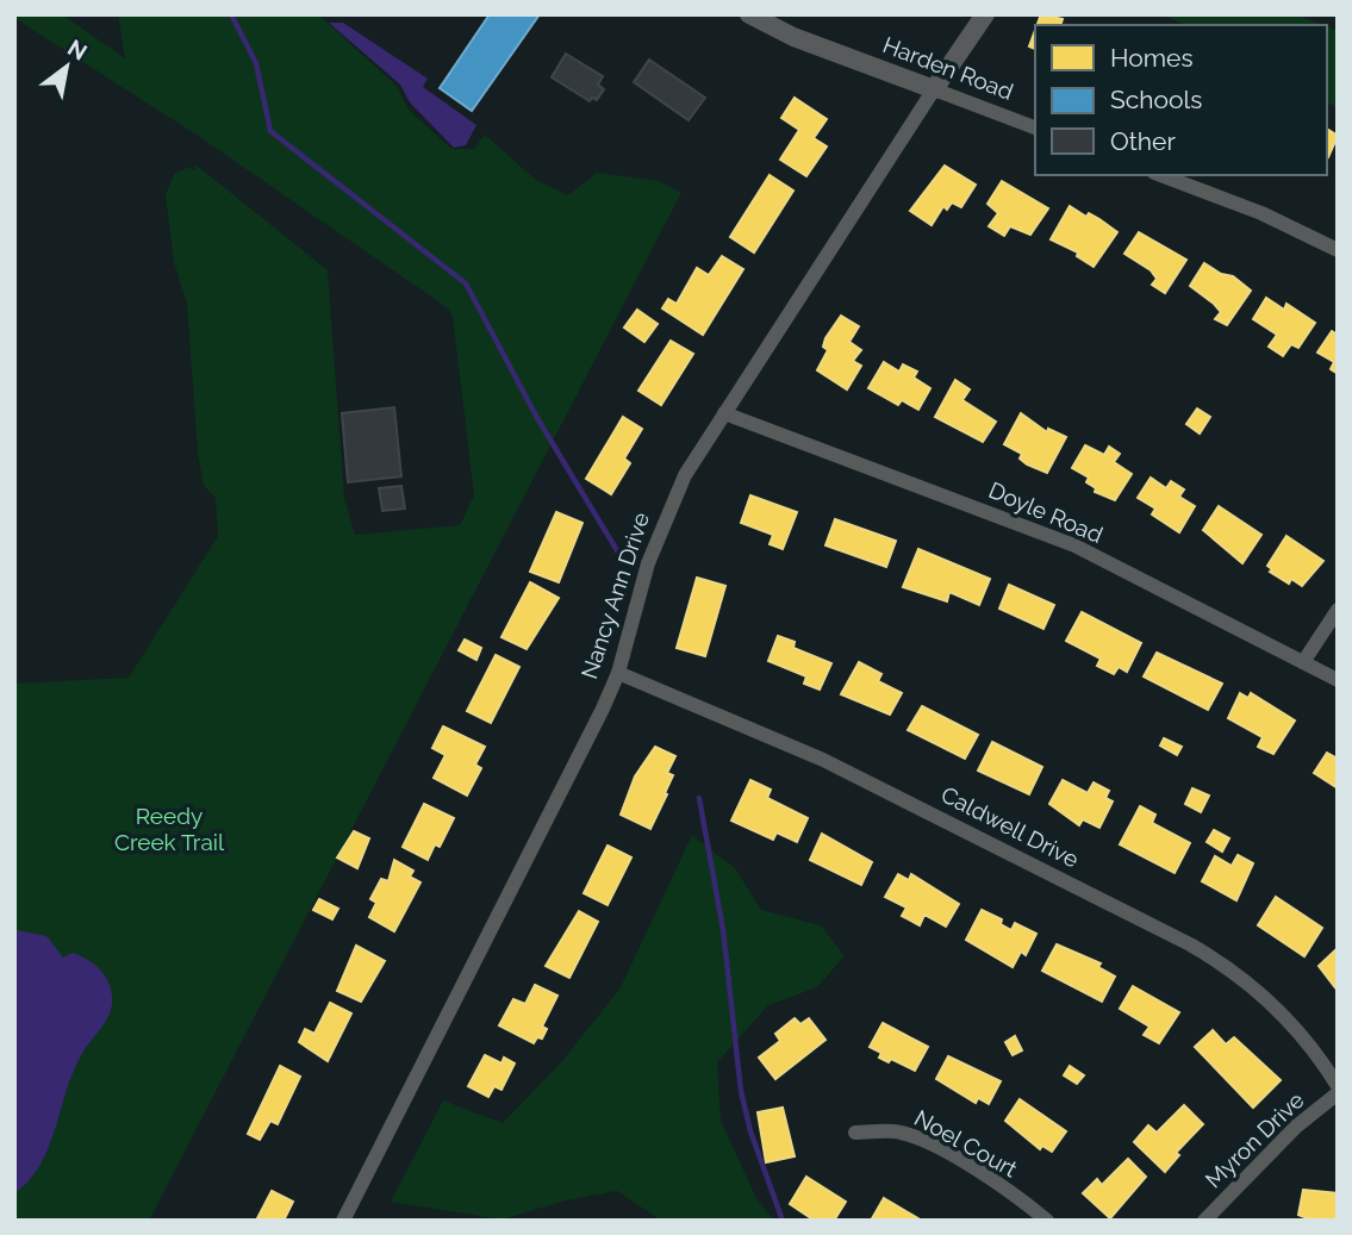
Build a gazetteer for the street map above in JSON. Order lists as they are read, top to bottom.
{
  "streets": {
    "street": [
      "Harden Road",
      "Doyle Road",
      "Nancy Ann Drive",
      "Caldwell Drive",
      "Myron Drive",
      "Noel Court"
    ]
  },
  "crossings": [
    ["Harden Road", "Nancy Ann Drive"],
    ["Doyle Road", "Nancy Ann Drive"],
    ["Nancy Ann Drive", "Caldwell Drive"]
  ],
  "parks": ["Reedy Creek Trail"],
  "legend": ["Homes", "Schools", "Other"],
  "north": "top right"
}
